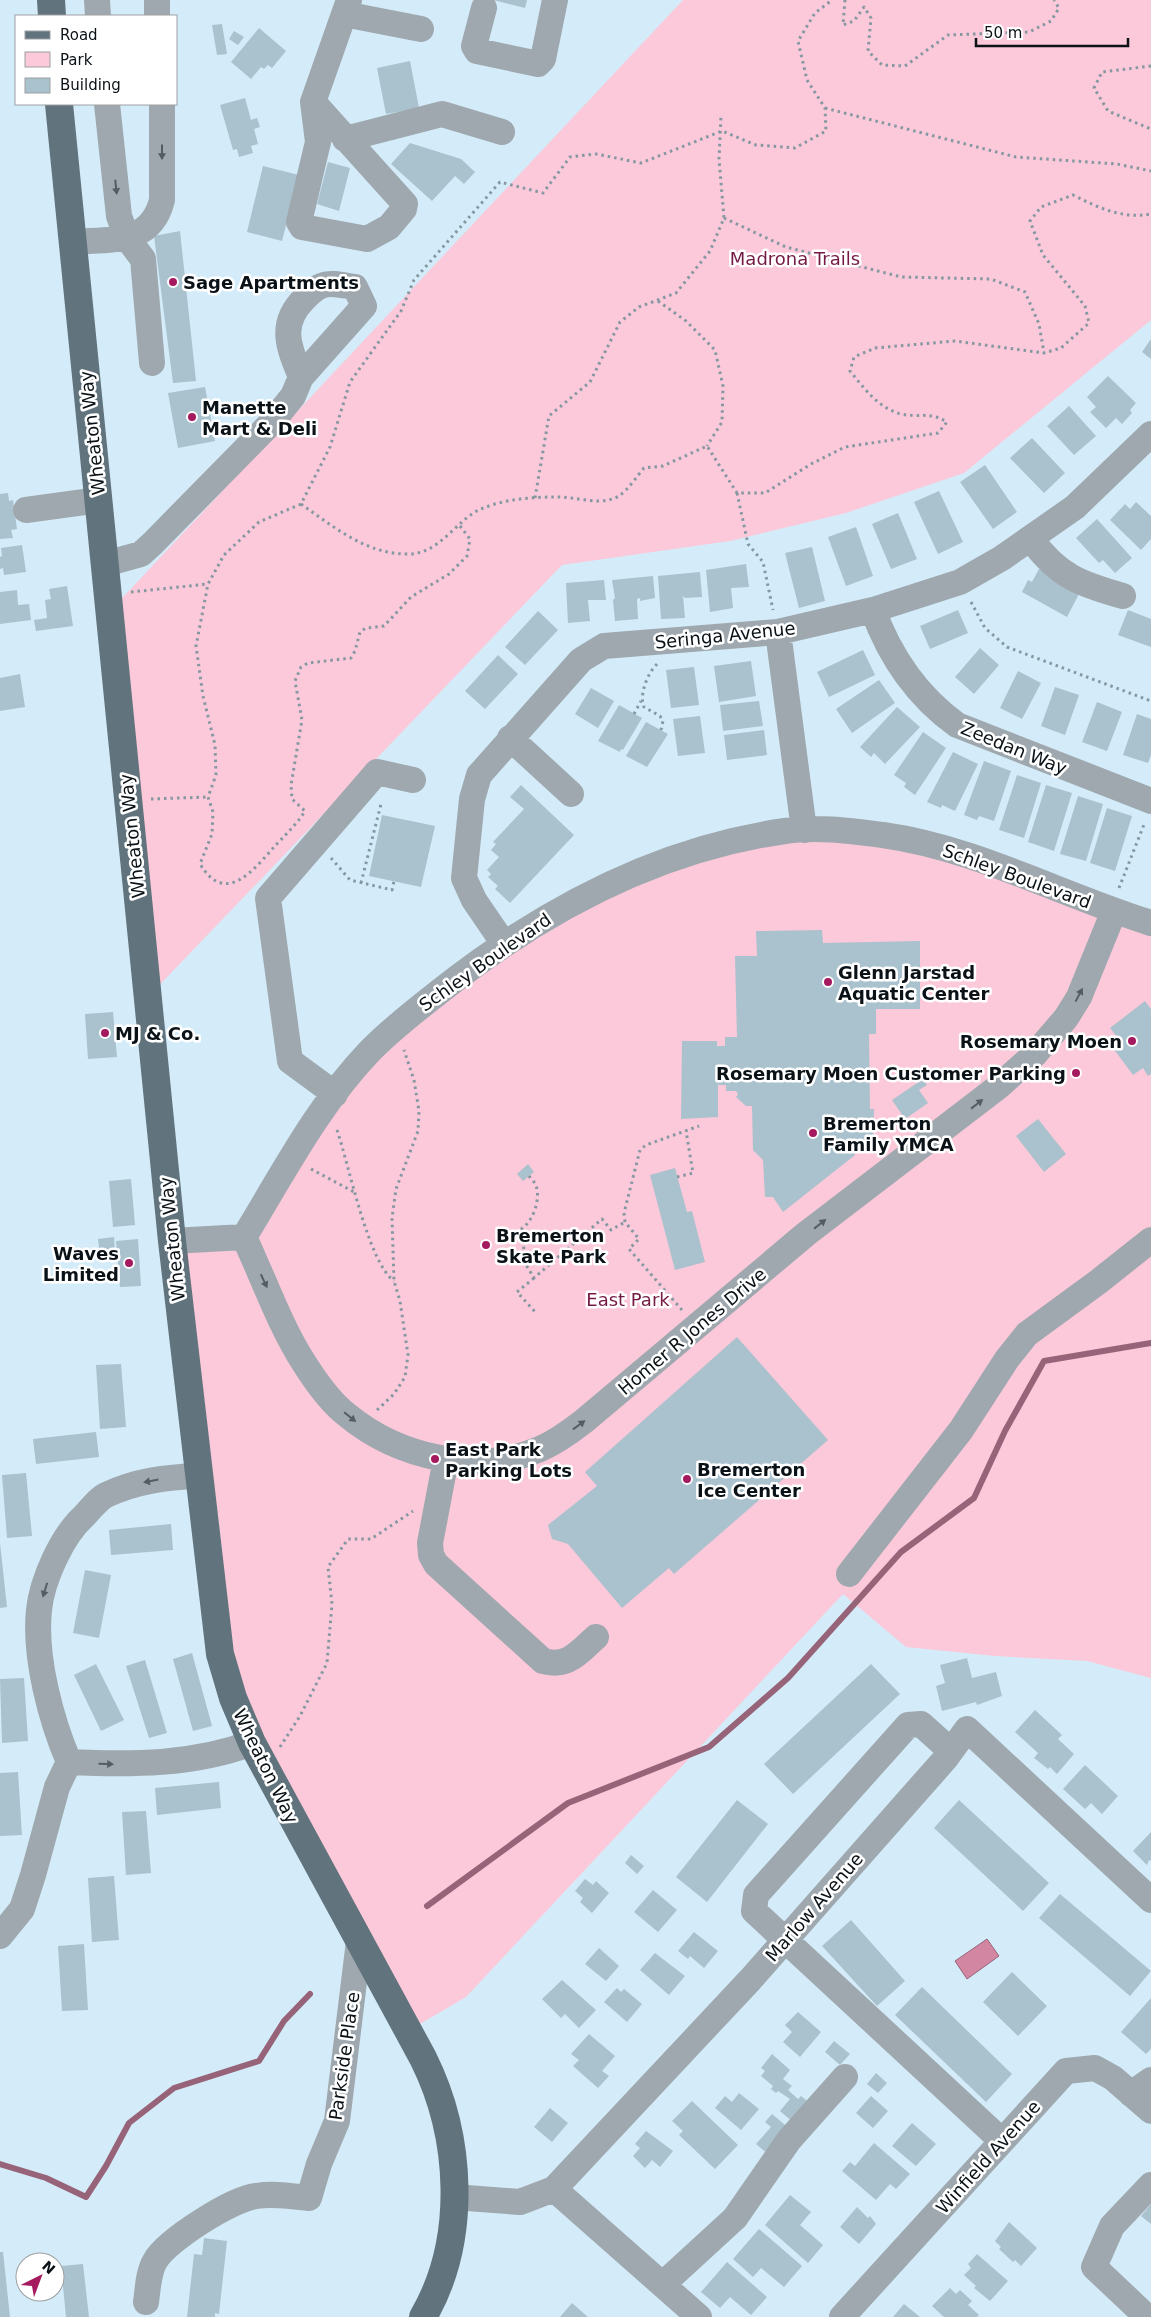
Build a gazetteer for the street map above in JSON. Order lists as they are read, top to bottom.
{
  "streets": {
    "main road": ["Wheaton Way"],
    "street": [
      "Seringa Avenue",
      "Zeedan Way",
      "Schley Boulevard",
      "Homer R Jones Drive",
      "Marlow Avenue",
      "Parkside Place",
      "Winfield Avenue"
    ]
  },
  "crossings": [
    ["Wheaton Way", "Marlow Avenue"],
    ["Wheaton Way", "Parkside Place"],
    ["Seringa Avenue", "Zeedan Way"],
    ["Seringa Avenue", "Schley Boulevard"],
    ["Schley Boulevard", "Homer R Jones Drive"]
  ],
  "parks": ["Madrona Trails", "East Park"],
  "places": [
    "Sage Apartments",
    "Manette Mart & Deli",
    "Glenn Jarstad Aquatic Center",
    "MJ & Co.",
    "Rosemary Moen",
    "Rosemary Moen Customer Parking",
    "Bremerton Family YMCA",
    "Bremerton Skate Park",
    "Waves Limited",
    "East Park Parking Lots",
    "Bremerton Ice Center"
  ],
  "legend": ["Road", "Park", "Building"],
  "scale_bar": "50 m",
  "north": "top right"
}
